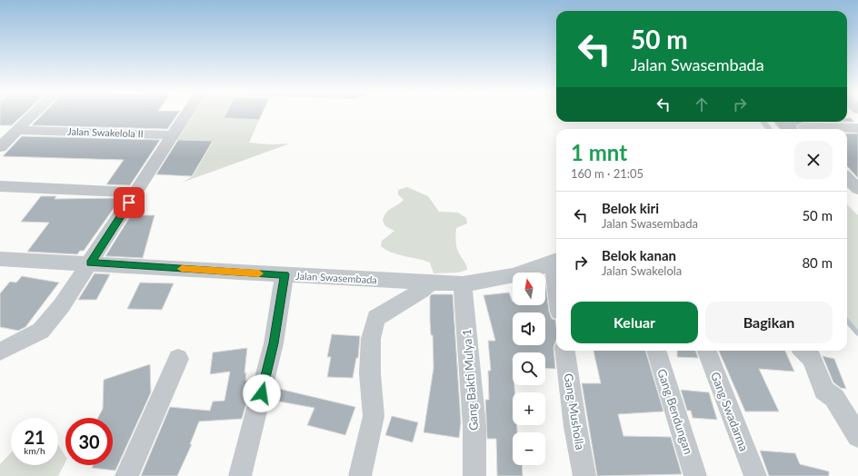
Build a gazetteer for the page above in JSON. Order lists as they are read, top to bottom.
{
  "streets": {
    "street": [
      "Jalan Swakelola II",
      "Jalan Swasembada",
      "Gang Bakti Mulya 1",
      "Gang Musholla",
      "Gang Bendungan",
      "Gang Swadarma"
    ]
  },
  "crossings": [
    ["Jalan Swasembada", "Gang Bakti Mulya 1"]
  ],
  "north": "top",
  "page": {
    "turn": ["50 m", "Jalan Swasembada"],
    "heading": ["1 mnt", "160 m · 21:05"],
    "list": [
      {
        "name": "Belok kiri",
        "note": "Jalan Swasembada",
        "value": "50 m"
      },
      {
        "name": "Belok kanan",
        "note": "Jalan Swakelola",
        "value": "80 m"
      }
    ],
    "map_buttons": ["+", "−"],
    "buttons": ["Keluar", "Bagikan"],
    "speed": "21 km/h",
    "limit": "30"
  }
}
